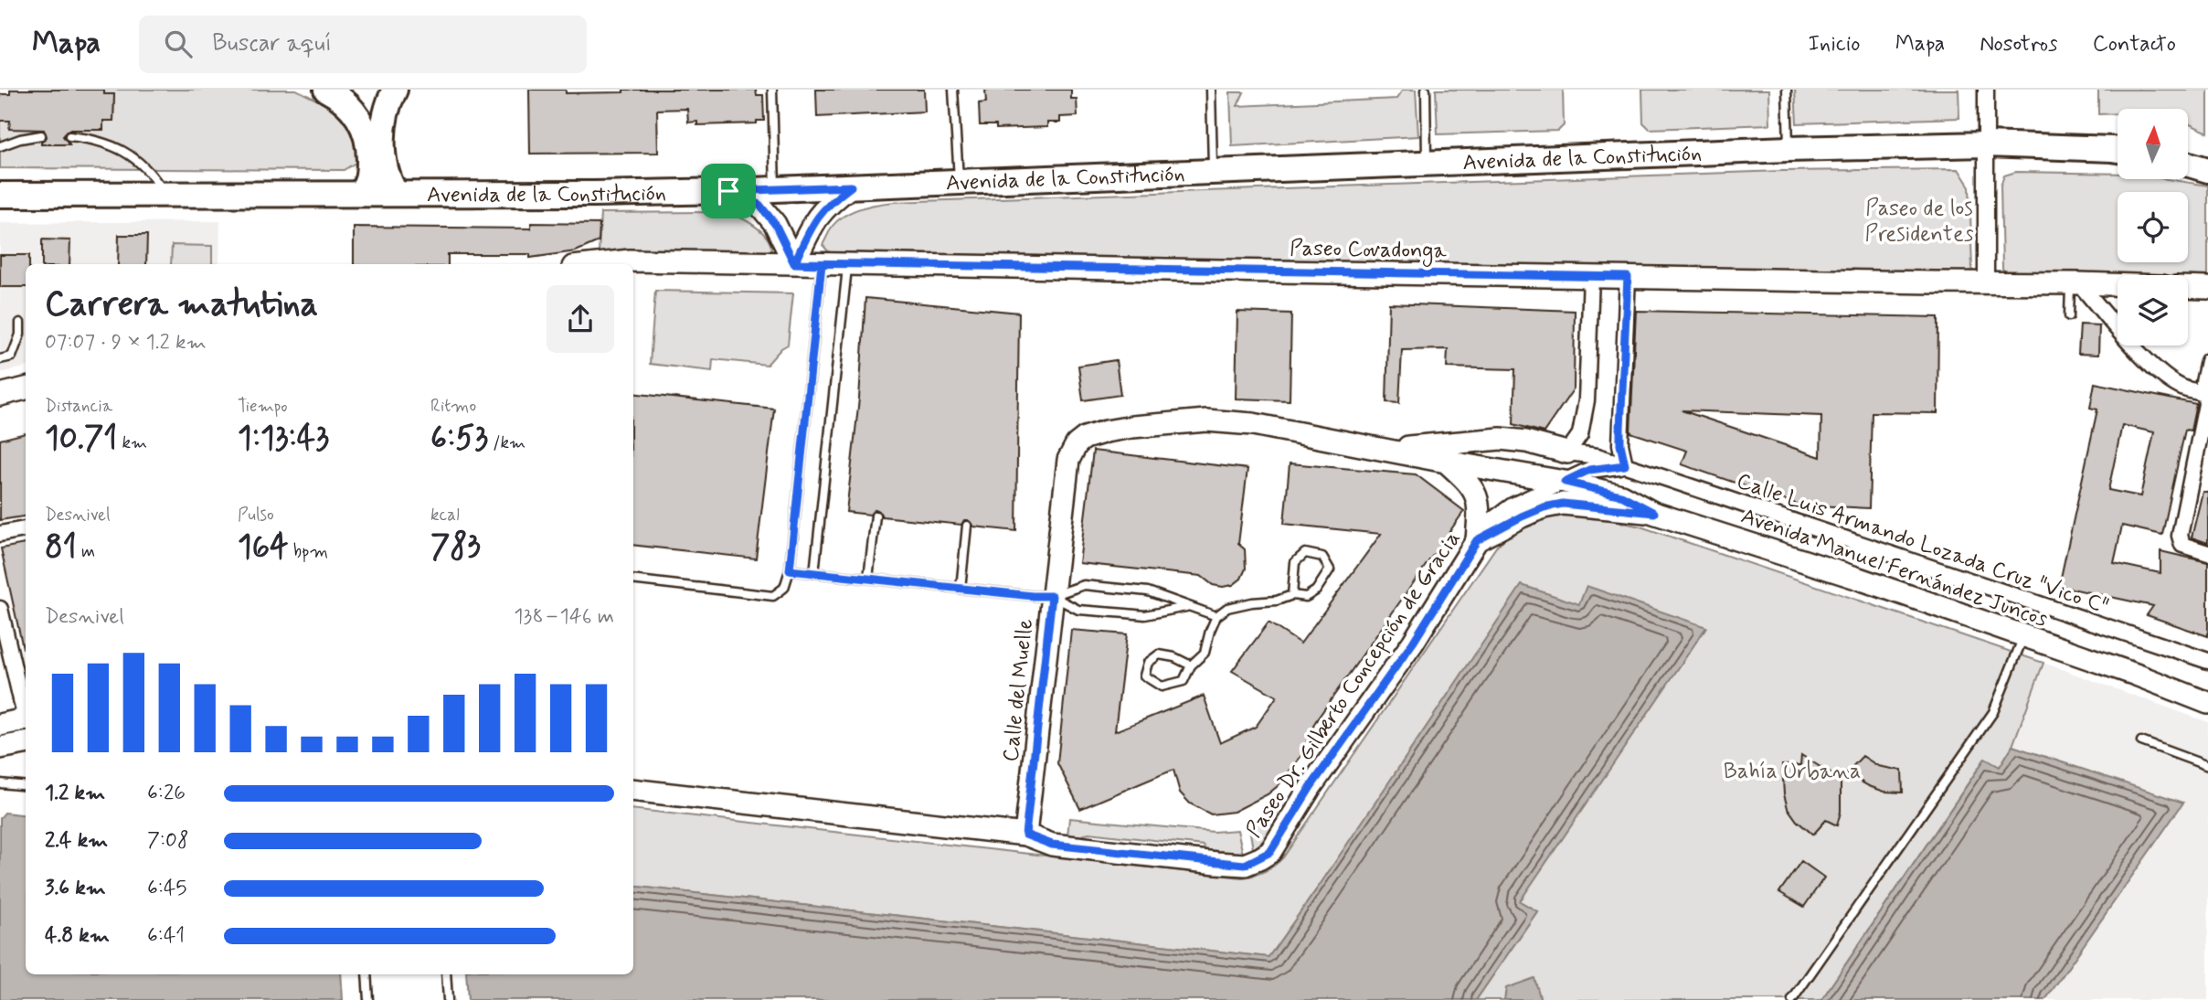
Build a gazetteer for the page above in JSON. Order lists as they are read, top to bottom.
{
  "streets": {
    "main road": [
      "Avenida de la Constitución",
      "Paseo Covadonga",
      "Avenida Manuel Fernández Juncos",
      "Paseo Dr. Gilberto Concepción de Gracia",
      "Calle del Muelle"
    ],
    "street": ["Calle Luis Armando Lozada Cruz \"Vico C\""]
  },
  "crossings": [
    ["Calle Luis Armando Lozada Cruz \"Vico C\"", "Calle del Muelle"],
    ["Avenida Manuel Fernández Juncos", "Paseo Dr. Gilberto Concepción de Gracia"],
    ["Avenida Manuel Fernández Juncos", "Calle del Muelle"],
    ["Paseo Dr. Gilberto Concepción de Gracia", "Calle del Muelle"]
  ],
  "parks": ["Paseo de los Presidentes", "Bahía Urbana"],
  "north": "top",
  "page": {
    "header": "Mapa",
    "search": "Buscar aquí",
    "nav": [
      "Inicio",
      "Mapa",
      "Nosotros",
      "Contacto"
    ],
    "heading": ["Carrera matutina", "07:07 · 9 × 1.2 km"],
    "stats": [
      ["Distancia", "10.71 km"],
      ["Tiempo", "1:13:43"],
      ["Ritmo", "6:53 /km"],
      ["Desnivel", "81 m"],
      ["Pulso", "164 bpm"],
      ["kcal", "783"]
    ],
    "chart": ["Desnivel", "138–146 m"],
    "list": [
      {
        "name": "1.2 km",
        "note": "6:26"
      },
      {
        "name": "2.4 km",
        "note": "7:08"
      },
      {
        "name": "3.6 km",
        "note": "6:45"
      },
      {
        "name": "4.8 km",
        "note": "6:41"
      }
    ]
  }
}
